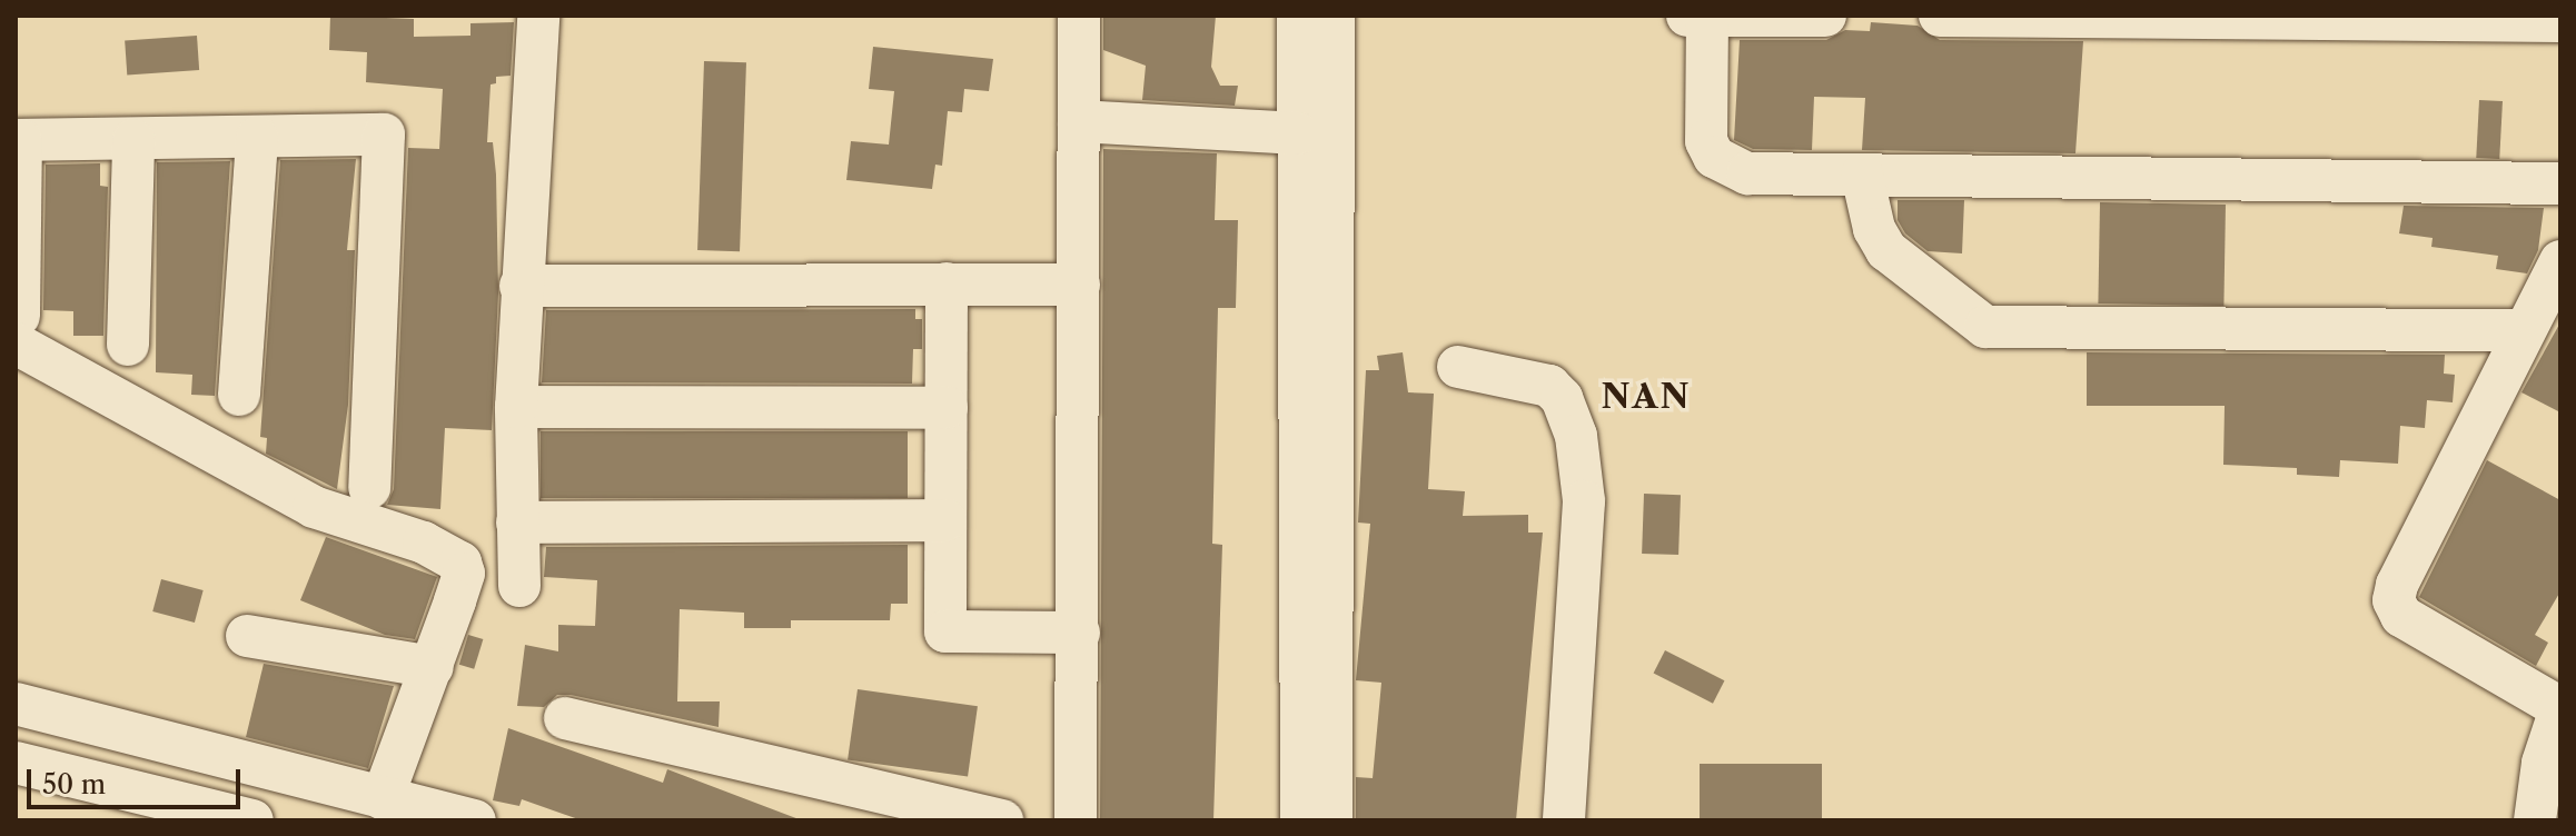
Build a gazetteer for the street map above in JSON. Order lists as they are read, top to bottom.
{
  "districts": ["NAN"],
  "scale_bar": "50 m"
}
